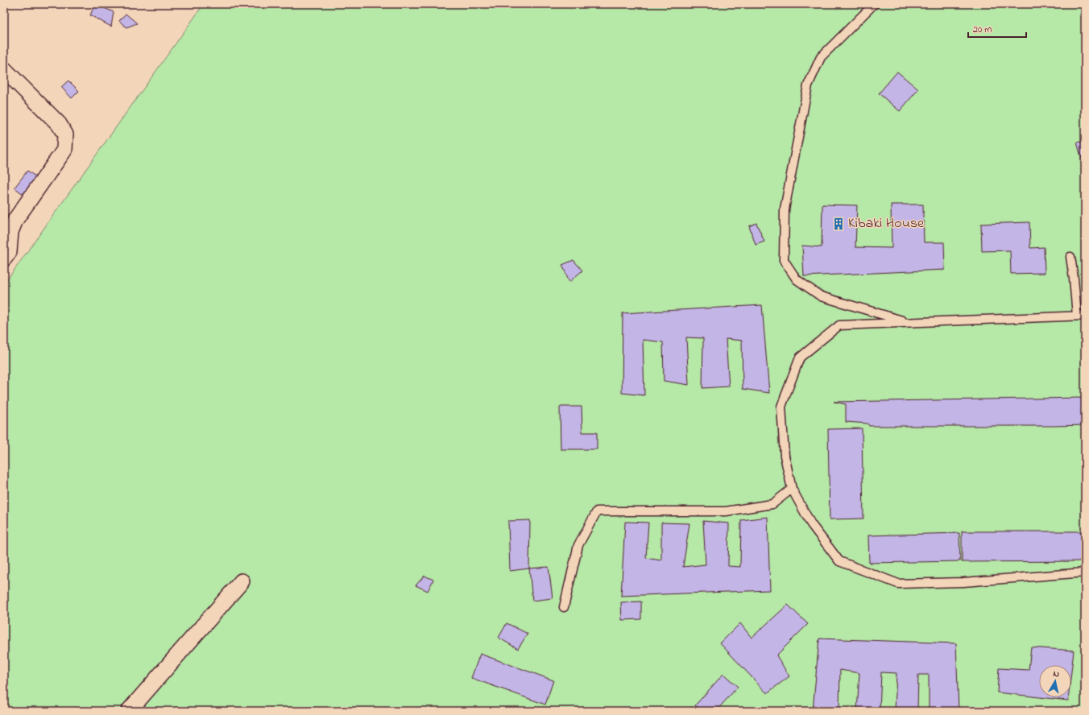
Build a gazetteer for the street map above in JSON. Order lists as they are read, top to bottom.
{
  "places": {
    "building": ["Kibaki House"]
  },
  "scale_bar": "20 m",
  "north": "top"
}
